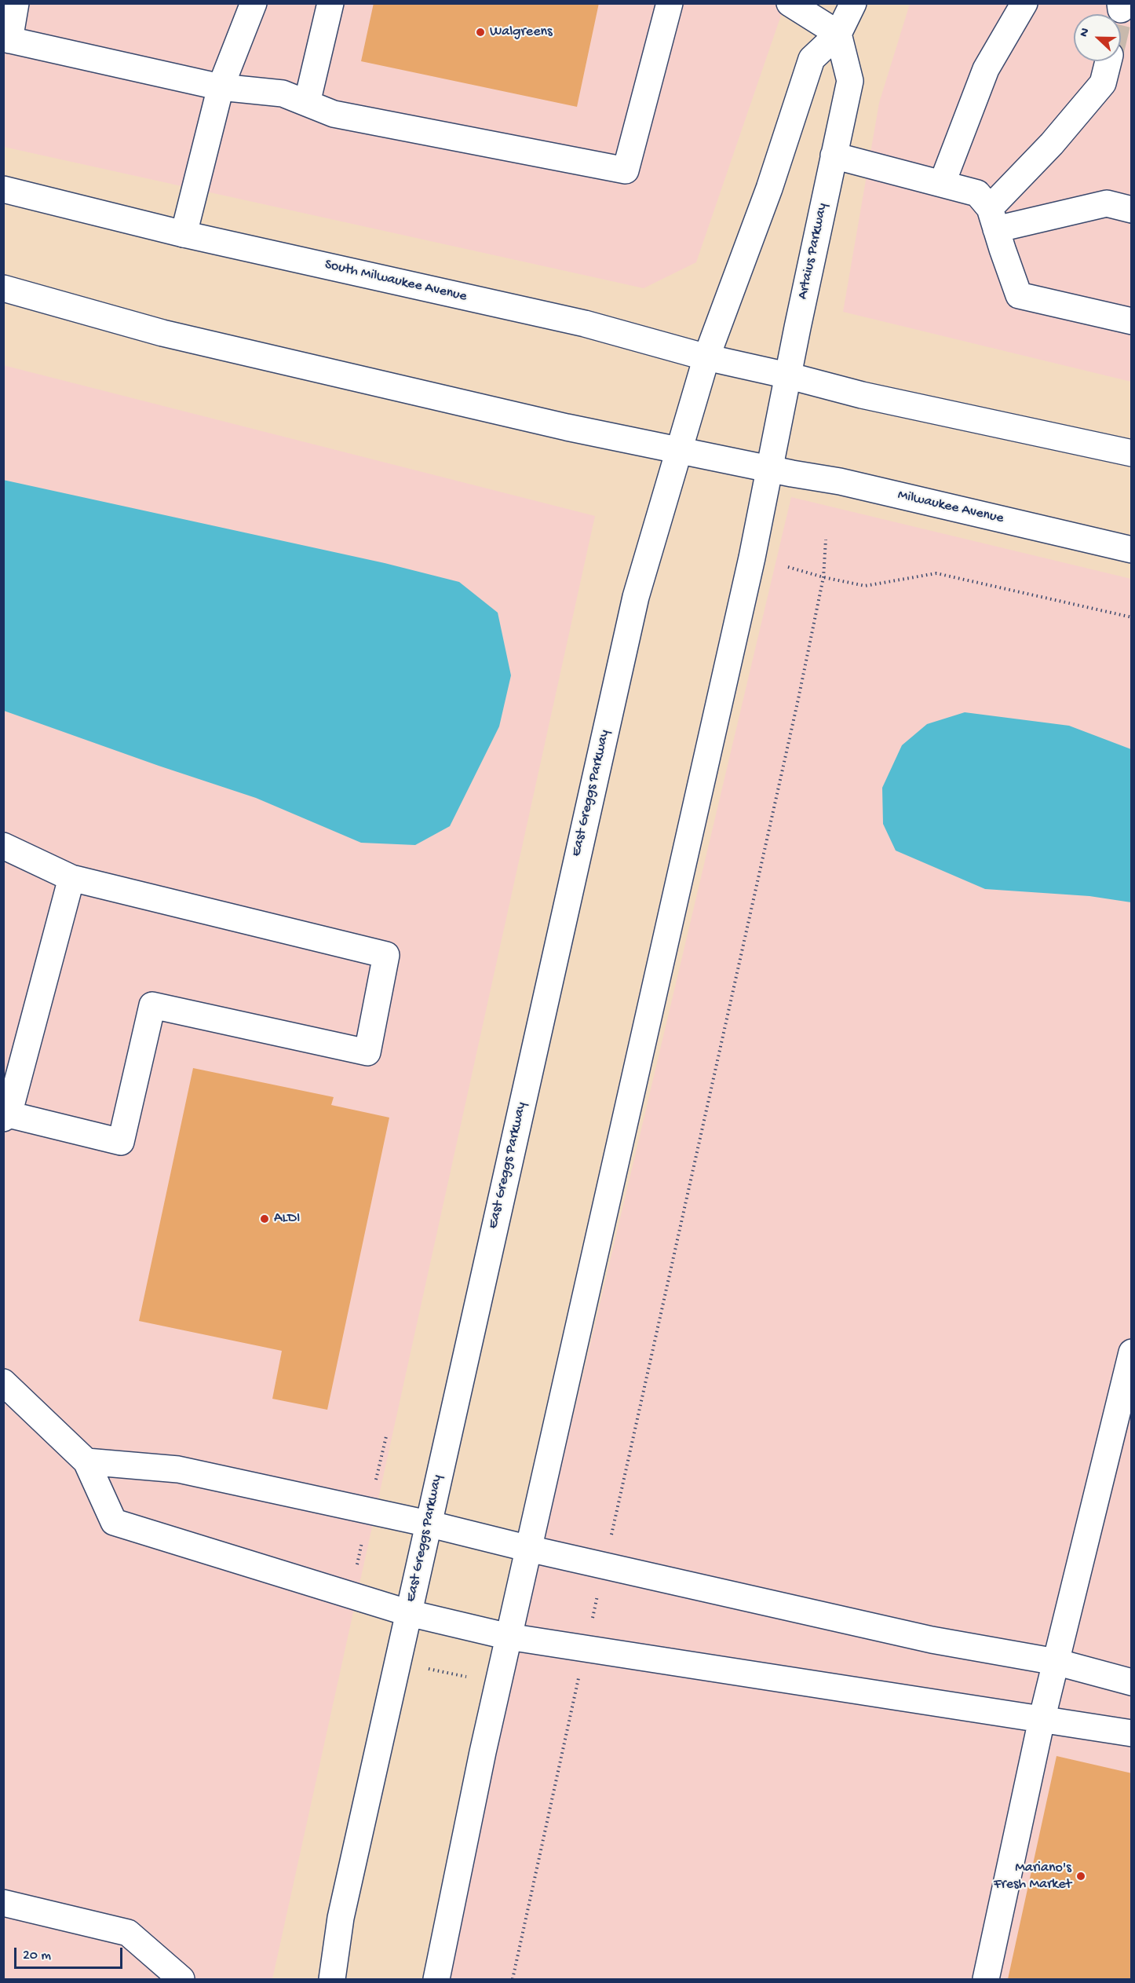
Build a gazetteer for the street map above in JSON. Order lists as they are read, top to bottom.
{
  "streets": {
    "street": [
      "Artaius Parkway",
      "South Milwaukee Avenue",
      "Milwaukee Avenue",
      "East Greggs Parkway"
    ]
  },
  "crossings": [
    ["Artaius Parkway", "South Milwaukee Avenue"],
    ["Artaius Parkway", "Milwaukee Avenue"],
    ["South Milwaukee Avenue", "East Greggs Parkway"]
  ],
  "places": ["Walgreens", "ALDI", "Mariano's Fresh Market"],
  "scale_bar": "20 m",
  "north": "left"
}
